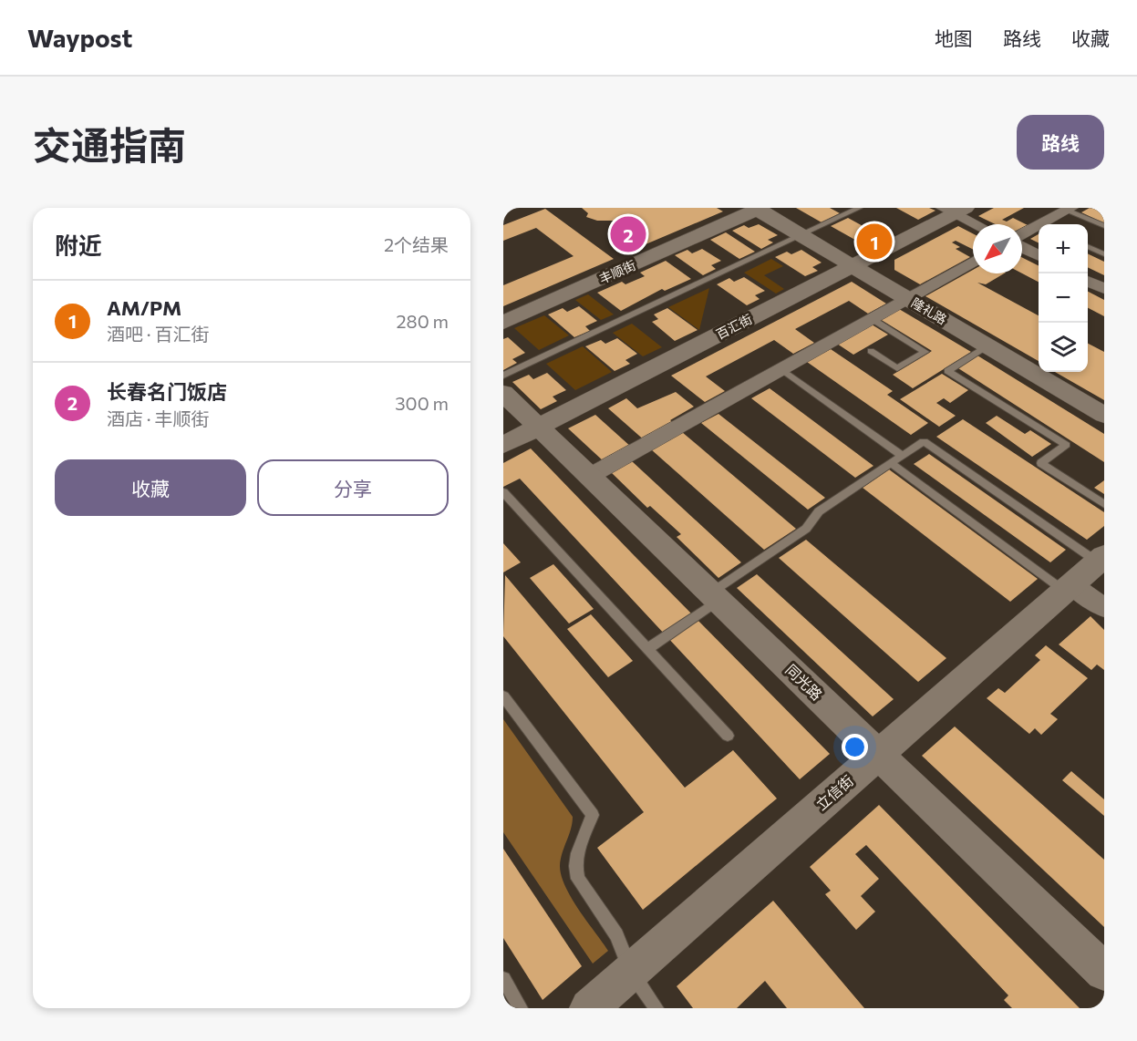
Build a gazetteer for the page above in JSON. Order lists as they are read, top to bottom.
{
  "streets": {
    "street": [
      "丰顺街",
      "隆礼路",
      "百汇街",
      "同光路",
      "立信街"
    ]
  },
  "crossings": [
    ["丰顺街", "隆礼路"],
    ["隆礼路", "百汇街"],
    ["百汇街", "同光路"],
    ["同光路", "立信街"]
  ],
  "north": "bottom left",
  "page": {
    "header": "Waypost",
    "nav": ["地图", "路线", "收藏"],
    "title": "交通指南",
    "buttons": [
      "路线",
      ["收藏", "分享"]
    ],
    "heading": ["附近", "2个结果"],
    "pins": ["2", "1"],
    "map_buttons": ["+", "−"],
    "list": [
      {
        "mark": "1",
        "name": "AM/PM",
        "note": "酒吧 · 百汇街",
        "value": "280 m"
      },
      {
        "mark": "2",
        "name": "长春名门饭店",
        "note": "酒店 · 丰顺街",
        "value": "300 m"
      }
    ]
  }
}
